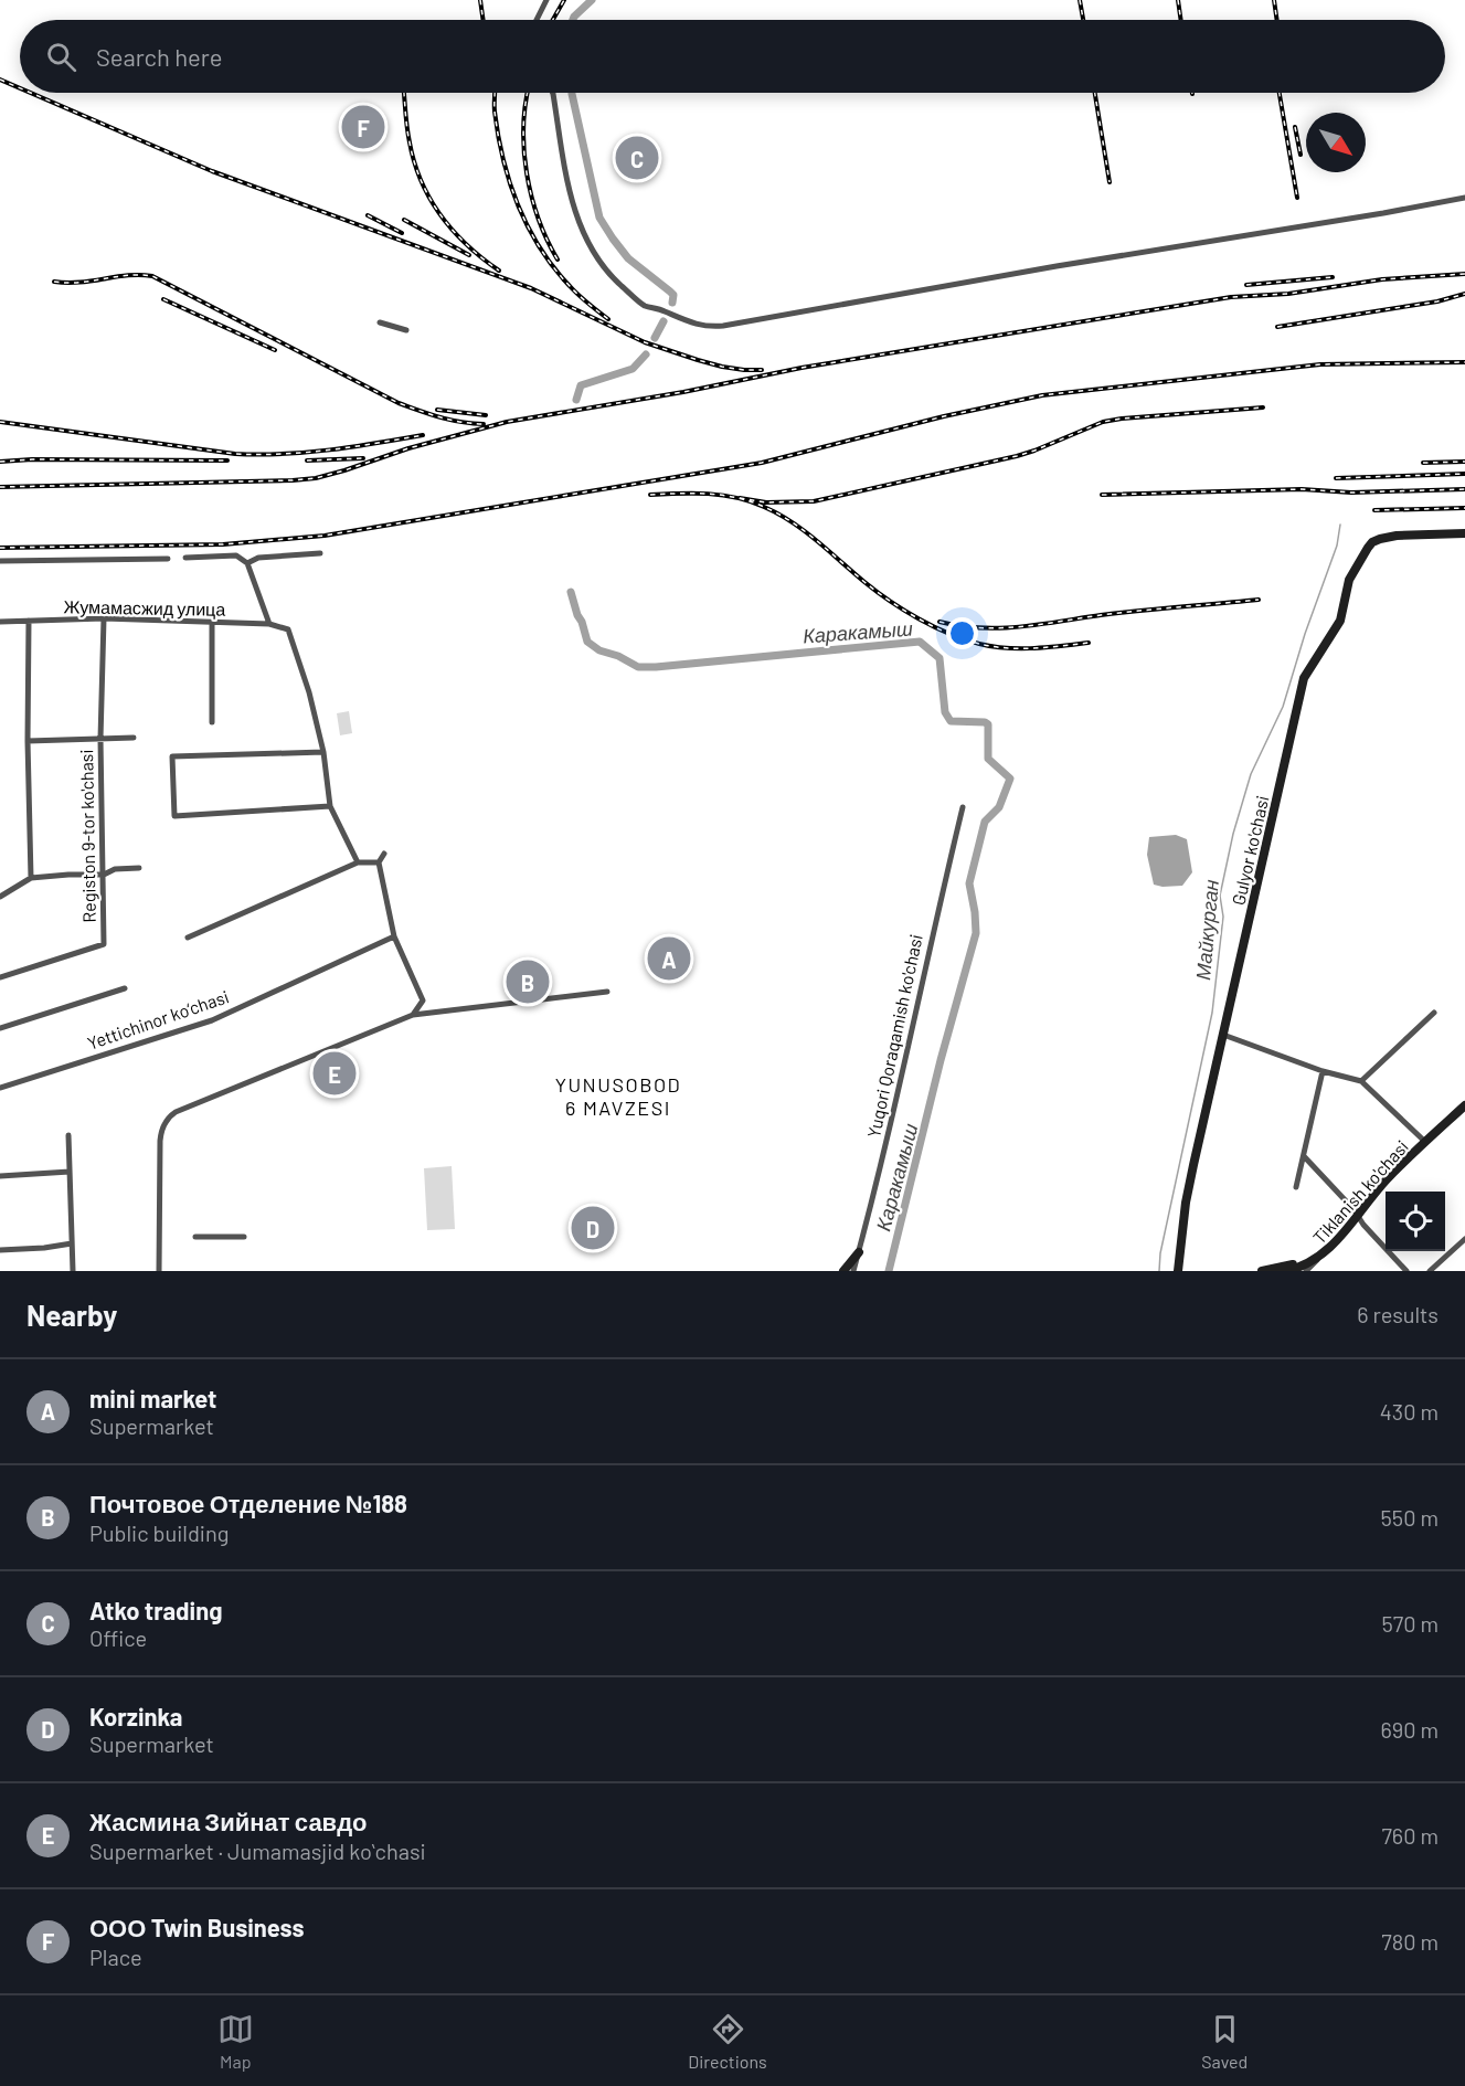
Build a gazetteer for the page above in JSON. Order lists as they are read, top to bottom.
{
  "streets": {
    "street": [
      "Жумамасжид улица",
      "Registon 9-tor ko'chasi",
      "Gulyor ko'chasi",
      "Yettichinor ko‘chasi",
      "Yuqori Qoraqamish ko'chasi",
      "Tiklanish ko'chasi"
    ]
  },
  "crossings": [
    ["Жумамасжид улица", "Registon 9-tor ko'chasi"]
  ],
  "districts": ["YUNUSOBOD 6 MAVZESI"],
  "water": ["Каракамыш", "Майкурган"],
  "north": "bottom right",
  "page": {
    "search": "Search here",
    "pins": [
      "F",
      "C",
      "A",
      "B",
      "E",
      "D"
    ],
    "heading": ["Nearby", "6 results"],
    "list": [
      {
        "mark": "A",
        "name": "mini market",
        "note": "Supermarket",
        "value": "430 m"
      },
      {
        "mark": "B",
        "name": "Почтовое Отделение №188",
        "note": "Public building",
        "value": "550 m"
      },
      {
        "mark": "C",
        "name": "Atko trading",
        "note": "Office",
        "value": "570 m"
      },
      {
        "mark": "D",
        "name": "Korzinka",
        "note": "Supermarket",
        "value": "690 m"
      },
      {
        "mark": "E",
        "name": "Жасмина Зийнат савдо",
        "note": "Supermarket · Jumamasjid koʻchasi",
        "value": "760 m"
      },
      {
        "mark": "F",
        "name": "ООО Twin Business",
        "note": "Place",
        "value": "780 m"
      }
    ],
    "nav": ["Map", "Directions", "Saved"]
  }
}
